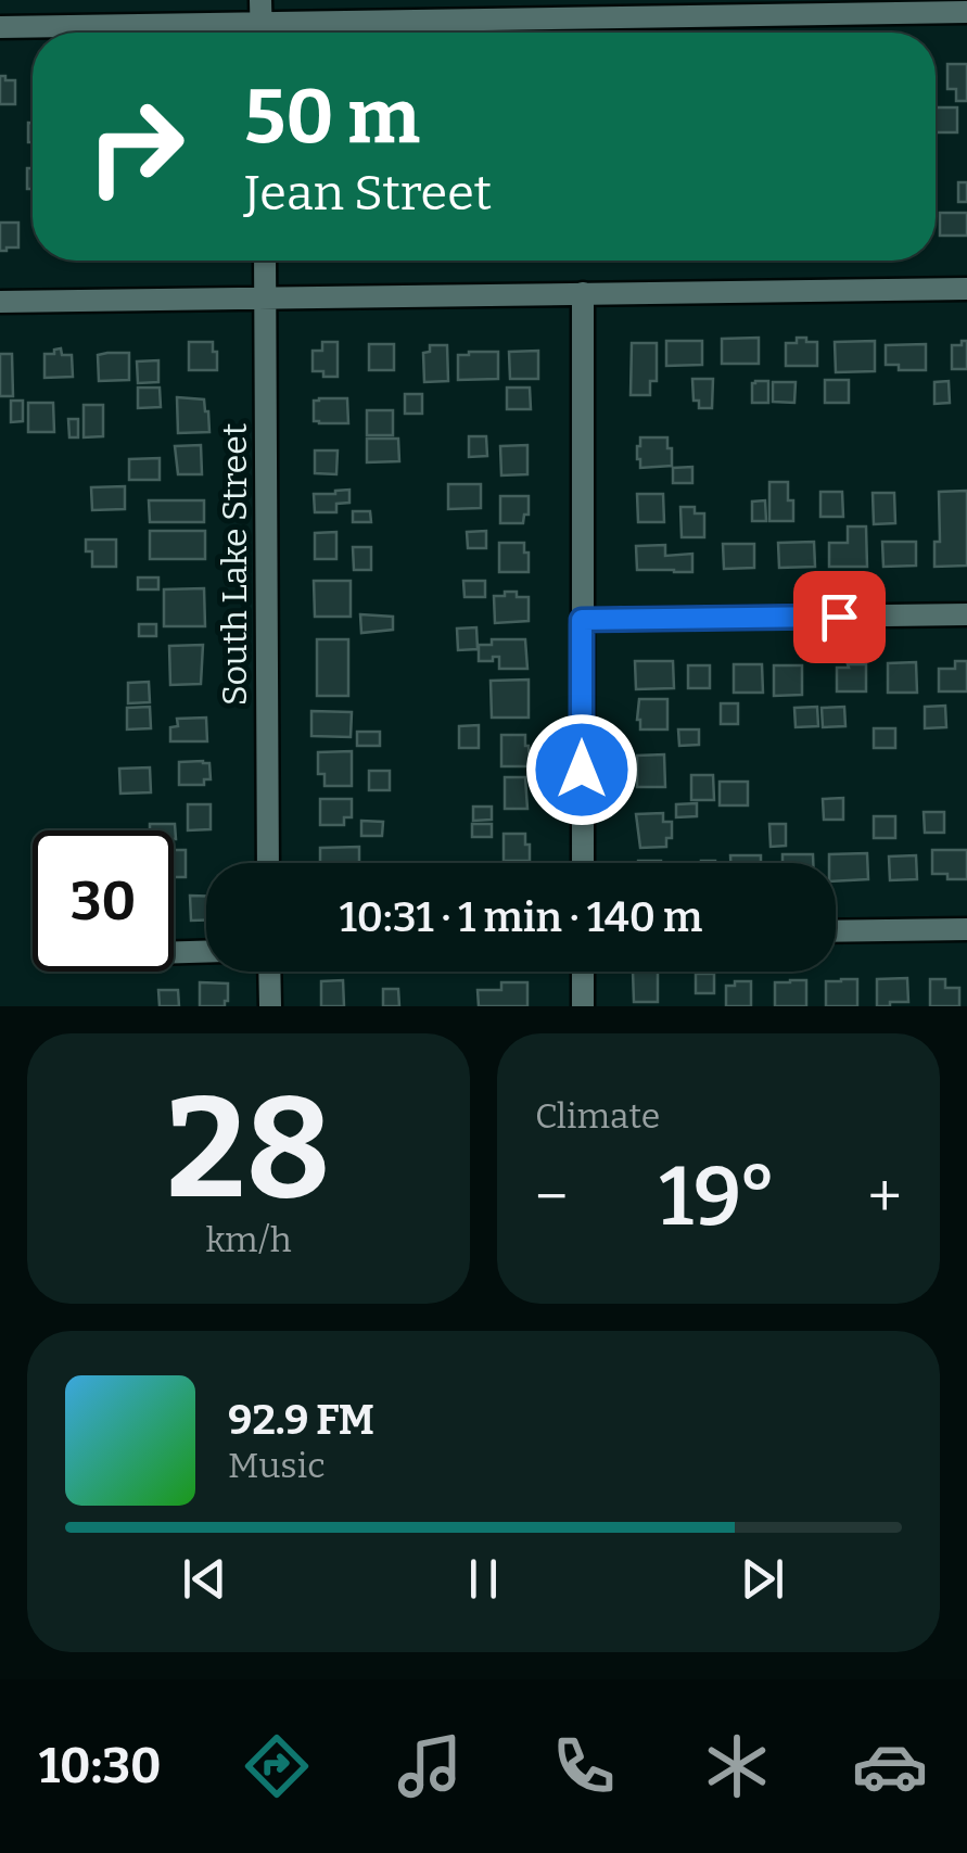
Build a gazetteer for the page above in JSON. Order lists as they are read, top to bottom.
{
  "streets": {
    "street": ["South Lake Street"]
  },
  "page": {
    "turn": ["50 m", "Jean Street"],
    "limit": "30",
    "trip": "10:31 · 1 min · 140 m",
    "tile": [
      ["28", "km/h"],
      "Climate"
    ],
    "heat": ["−", "19°", "+"],
    "song": ["92.9 FM", "Music"],
    "tabs": "10:30"
  }
}
